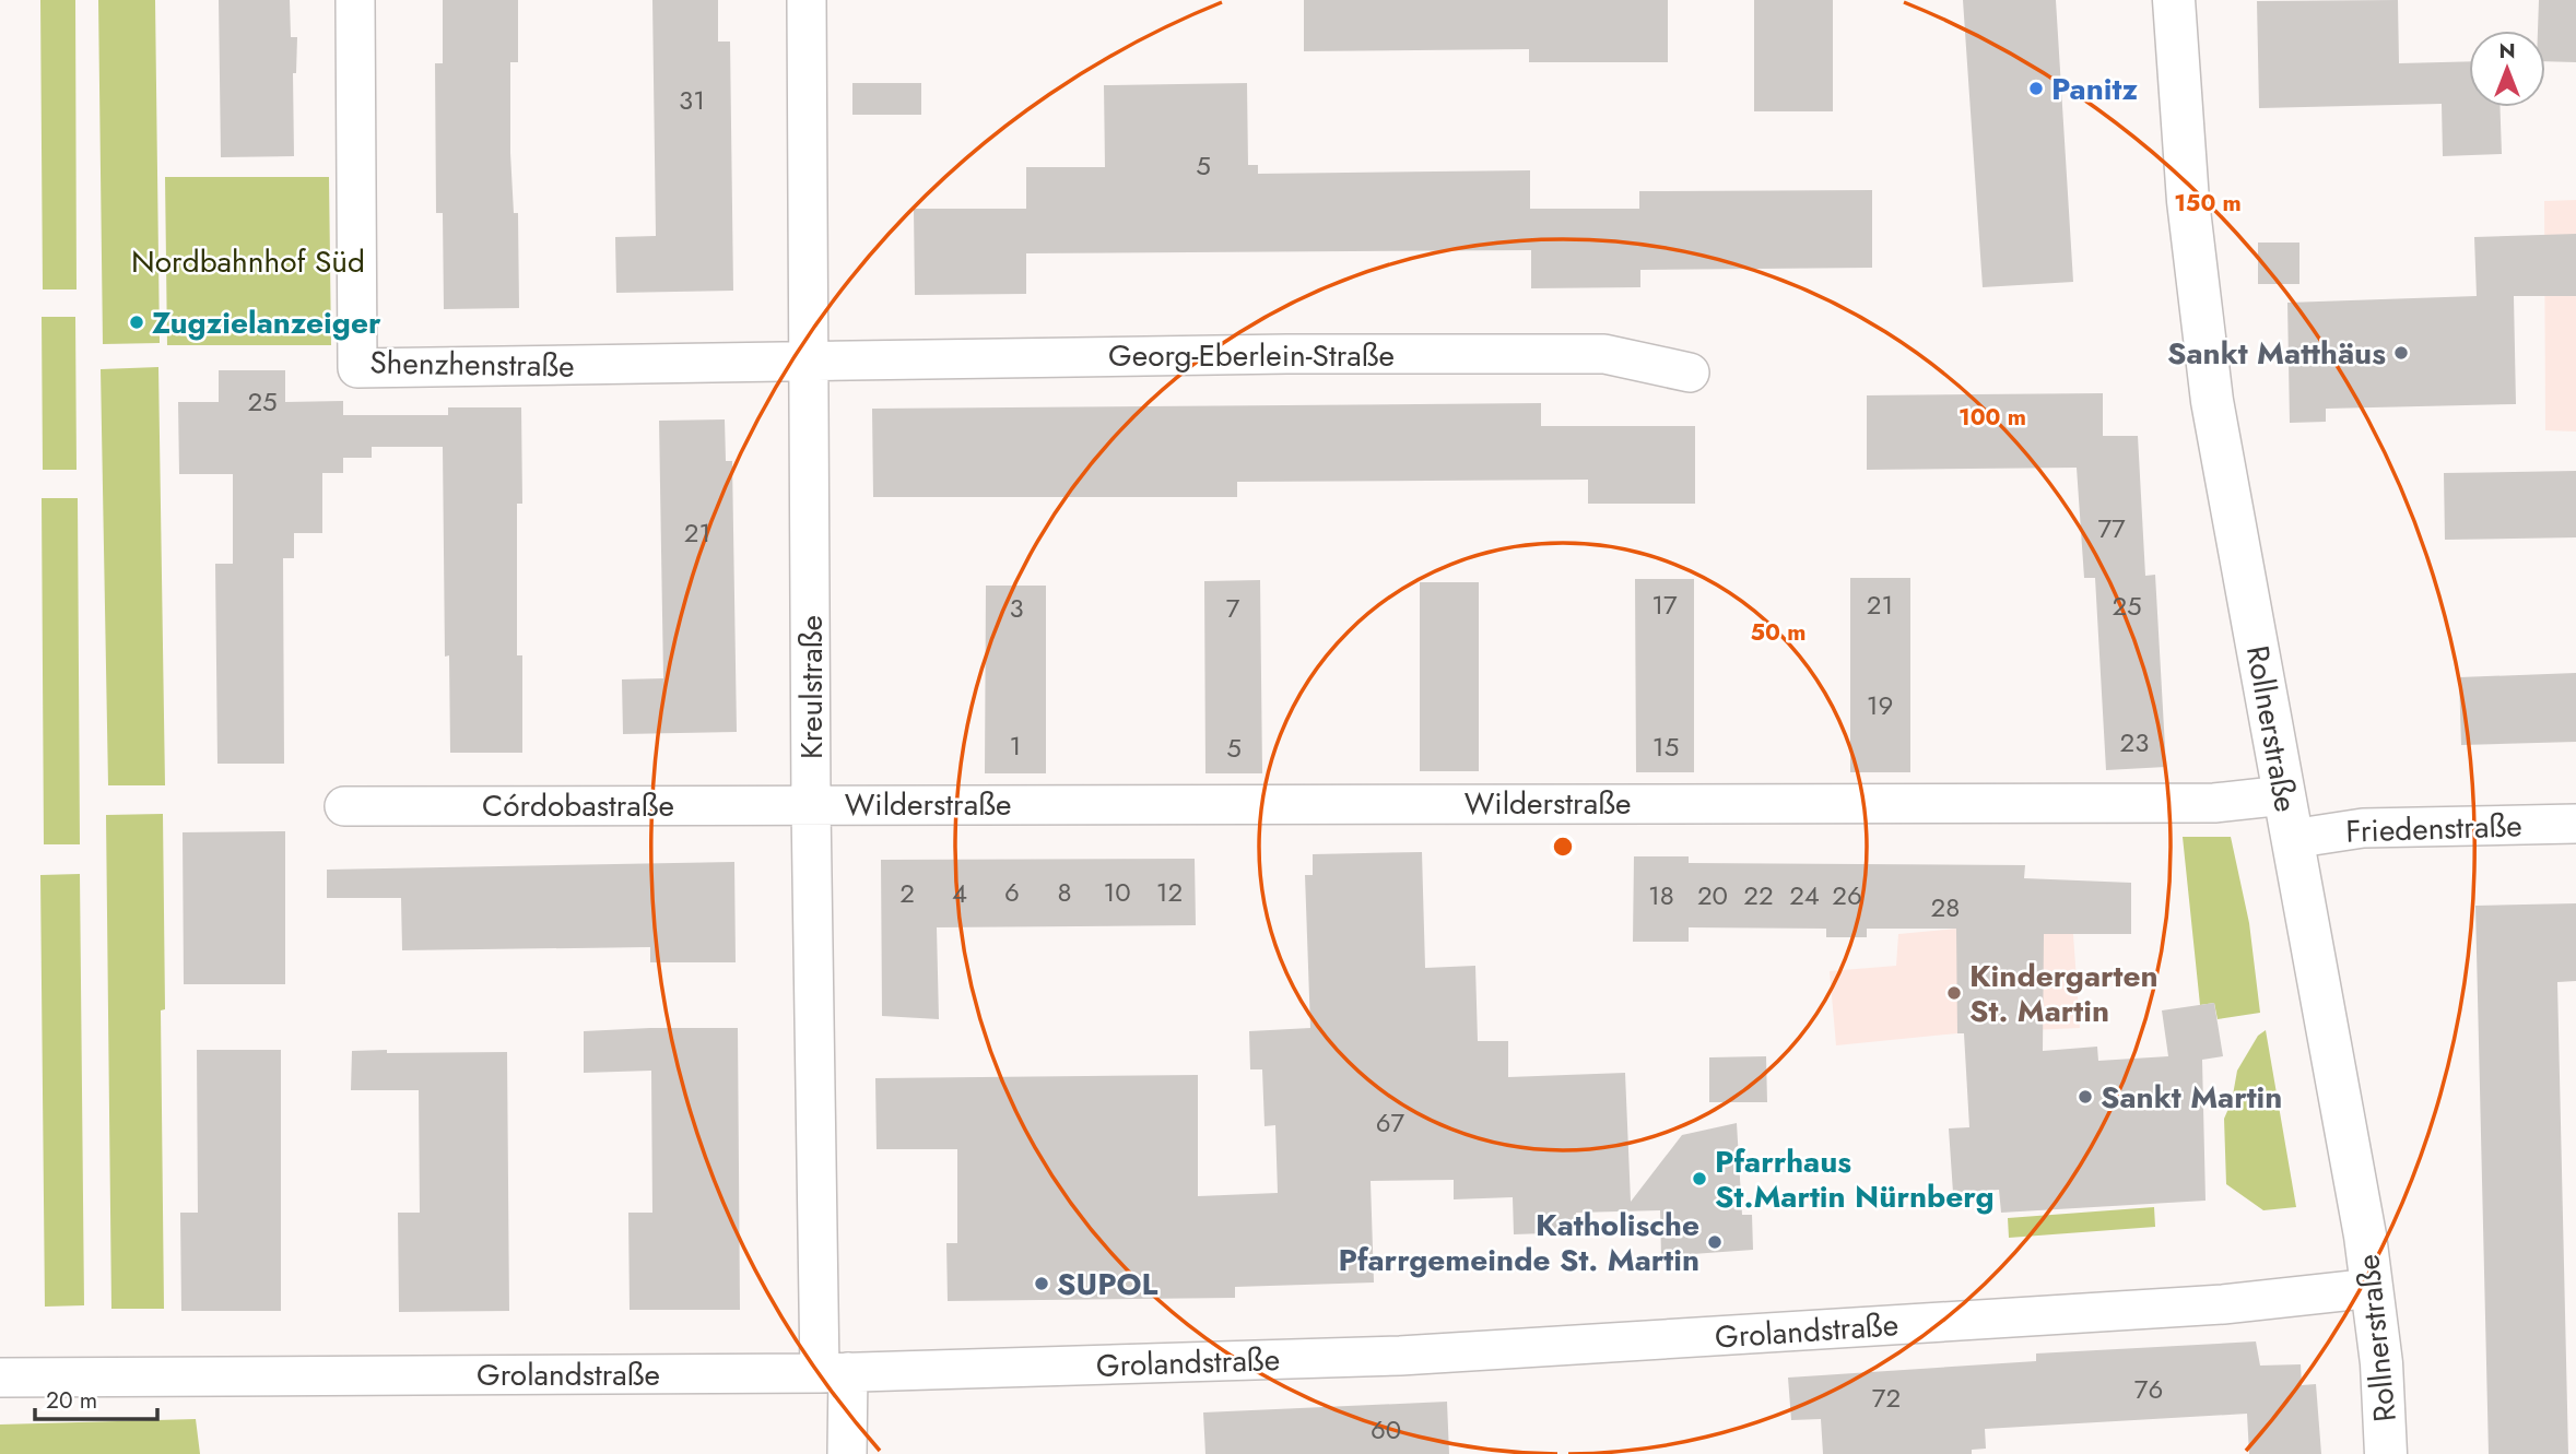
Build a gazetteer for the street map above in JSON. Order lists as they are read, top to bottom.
{
  "streets": {
    "street": [
      "Georg-Eberlein-Straße",
      "Shenzhenstraße",
      "Kreulstraße",
      "Rollnerstraße",
      "Wilderstraße",
      "Córdobastraße",
      "Friedenstraße",
      "Grolandstraße"
    ]
  },
  "crossings": [
    ["Georg-Eberlein-Straße", "Shenzhenstraße"],
    ["Georg-Eberlein-Straße", "Kreulstraße"],
    ["Shenzhenstraße", "Kreulstraße"],
    ["Kreulstraße", "Wilderstraße"],
    ["Kreulstraße", "Córdobastraße"],
    ["Kreulstraße", "Grolandstraße"],
    ["Rollnerstraße", "Wilderstraße"],
    ["Rollnerstraße", "Friedenstraße"],
    ["Rollnerstraße", "Grolandstraße"],
    ["Wilderstraße", "Córdobastraße"]
  ],
  "parks": ["Nordbahnhof Süd"],
  "places": [
    "Panitz",
    "Zugzielanzeiger",
    "Sankt Matthäus",
    "Kindergarten St. Martin",
    "Sankt Martin",
    "Pfarrhaus St.Martin Nürnberg",
    "Katholische Pfarrgemeinde St. Martin",
    "SUPOL"
  ],
  "house_numbers": [
    "31",
    "5",
    "25",
    "77",
    "21",
    "17",
    "21",
    "25",
    "3",
    "7",
    "19",
    "23",
    "1",
    "15",
    "5",
    "6",
    "8",
    "10",
    "12",
    "2",
    "4",
    "18",
    "20",
    "22",
    "24",
    "26",
    "28",
    "67",
    "76",
    "72",
    "60"
  ],
  "scale_bar": "20 m",
  "north": "top",
  "rings": ["150 m", "100 m", "50 m"]
}
